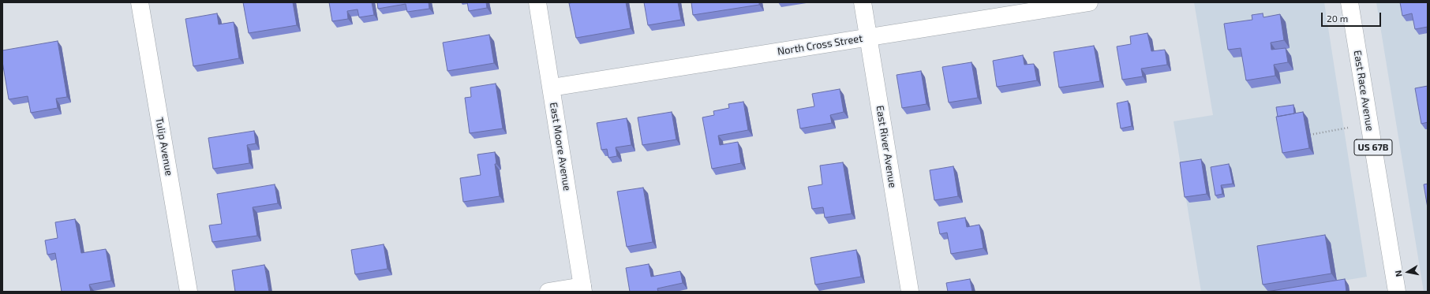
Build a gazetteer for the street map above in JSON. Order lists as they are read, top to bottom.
{
  "streets": {
    "street": [
      "North Cross Street",
      "East Race Avenue",
      "Tulip Avenue",
      "East Moore Avenue",
      "East River Avenue",
      "US 67B"
    ]
  },
  "crossings": [
    ["North Cross Street", "East Moore Avenue"],
    ["North Cross Street", "East River Avenue"]
  ],
  "scale_bar": "20 m",
  "north": "left"
}
